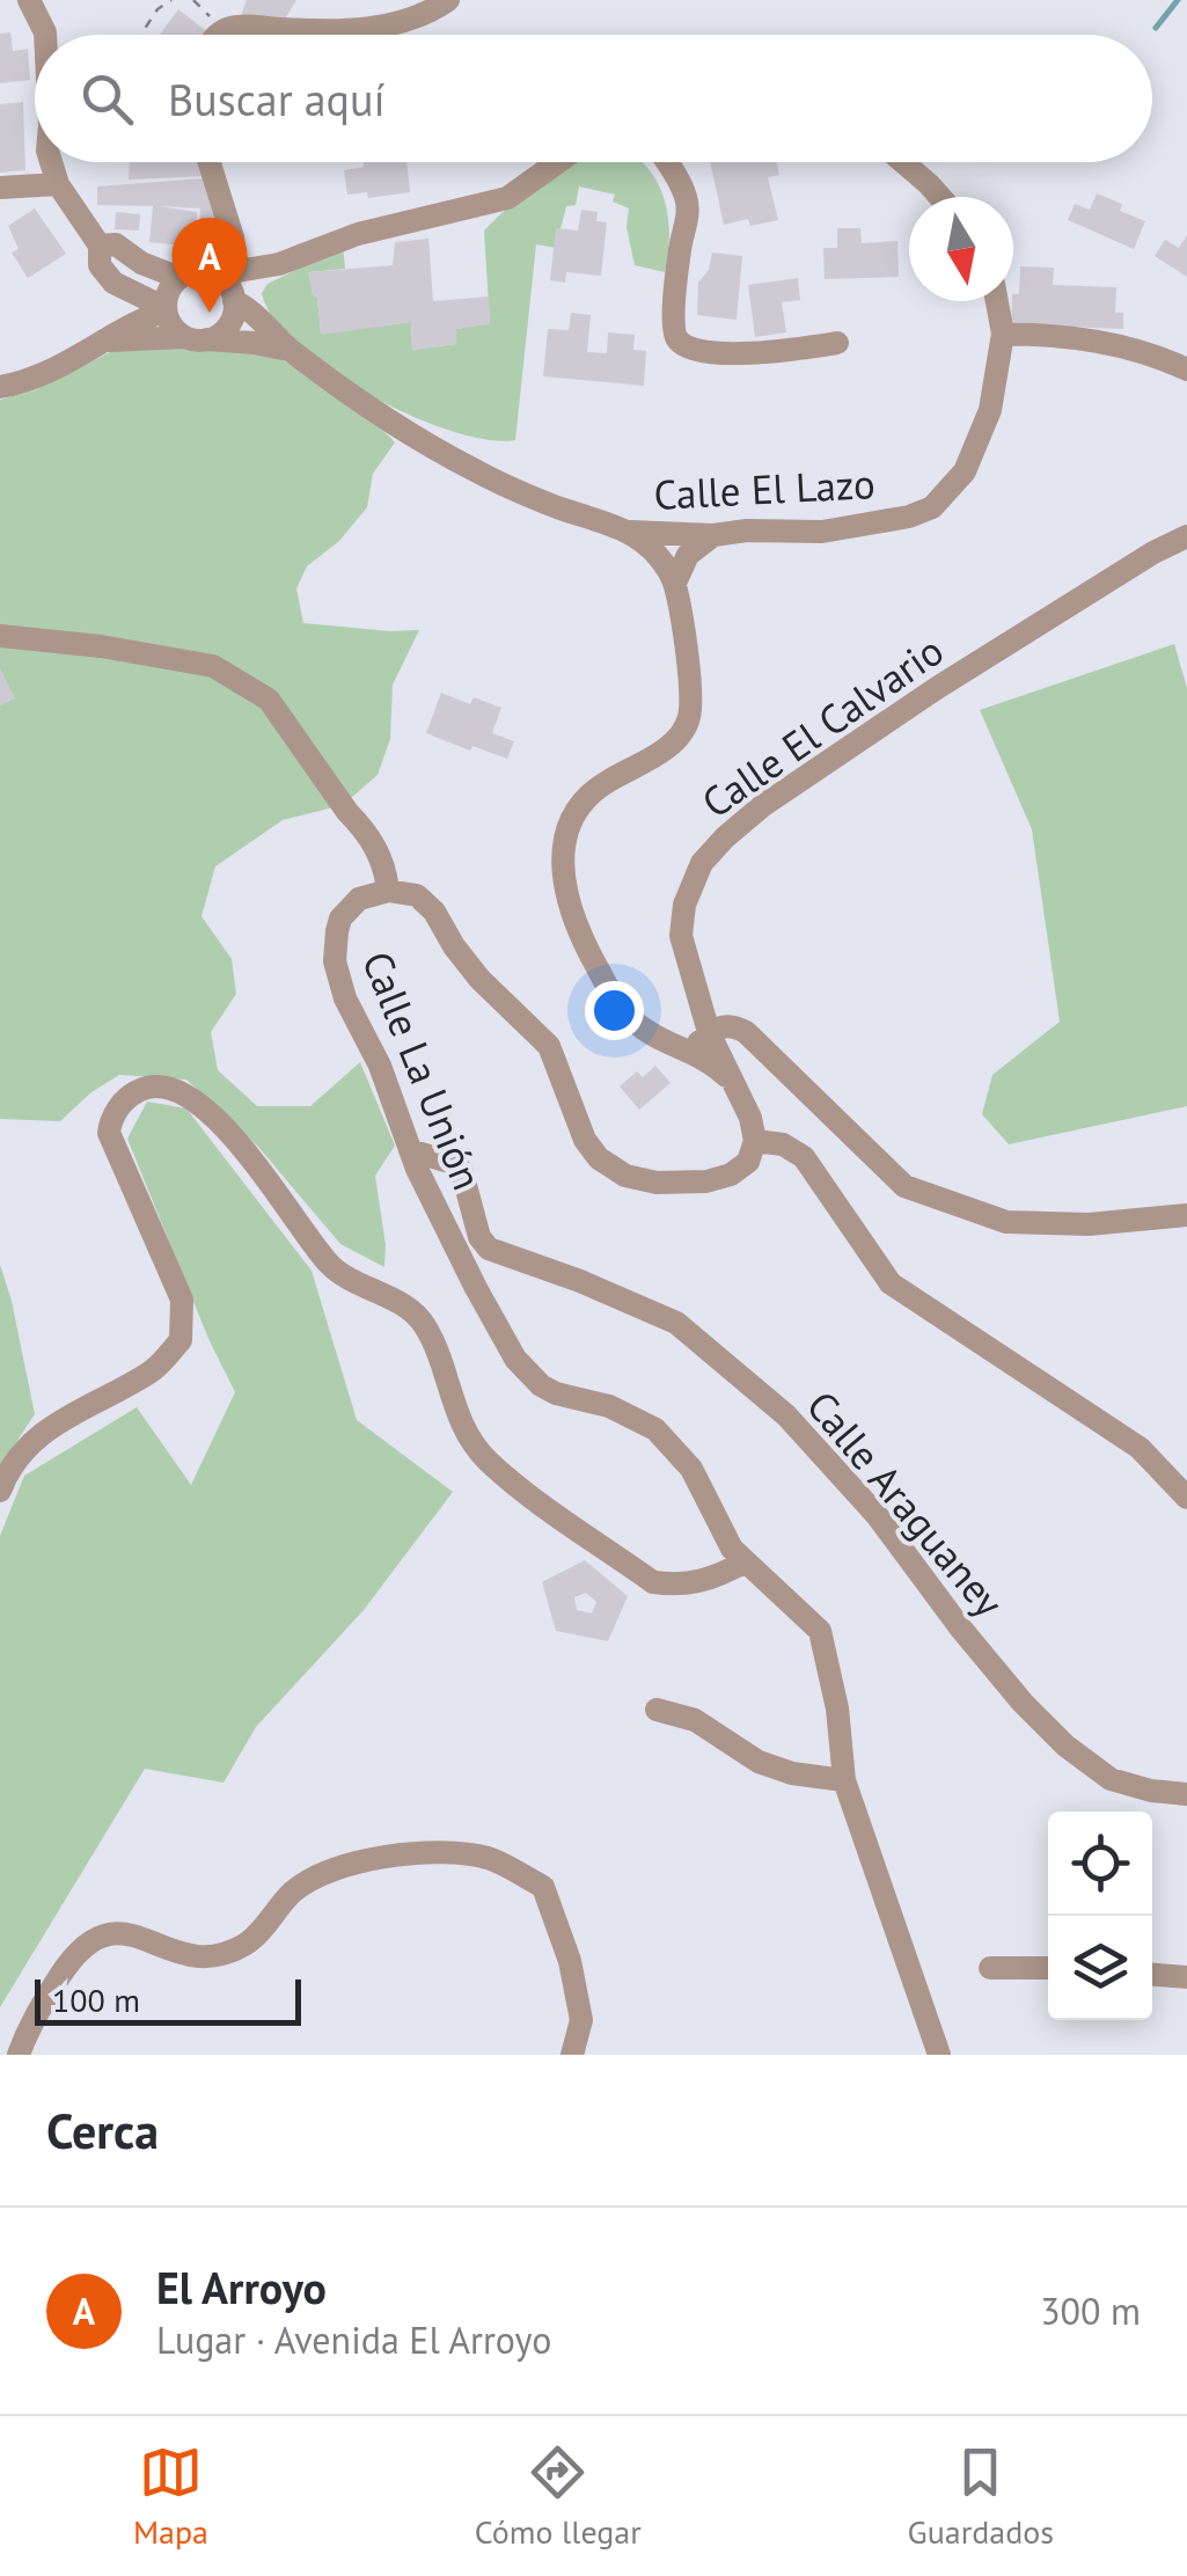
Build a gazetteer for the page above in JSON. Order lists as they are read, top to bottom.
{
  "streets": {
    "street": [
      "Calle El Lazo",
      "Calle El Calvario",
      "Calle La Unión",
      "Calle Araguaney"
    ]
  },
  "crossings": [
    ["Calle La Unión", "Calle Araguaney"]
  ],
  "scale_bar": "100 m",
  "north": "bottom",
  "page": {
    "search": "Buscar aquí",
    "pins": "A",
    "scale": "100 m",
    "heading": "Cerca",
    "list": [
      {
        "mark": "A",
        "name": "El Arroyo",
        "note": "Lugar · Avenida El Arroyo",
        "value": "300 m"
      }
    ],
    "nav": ["Mapa", "Cómo llegar", "Guardados"]
  }
}
